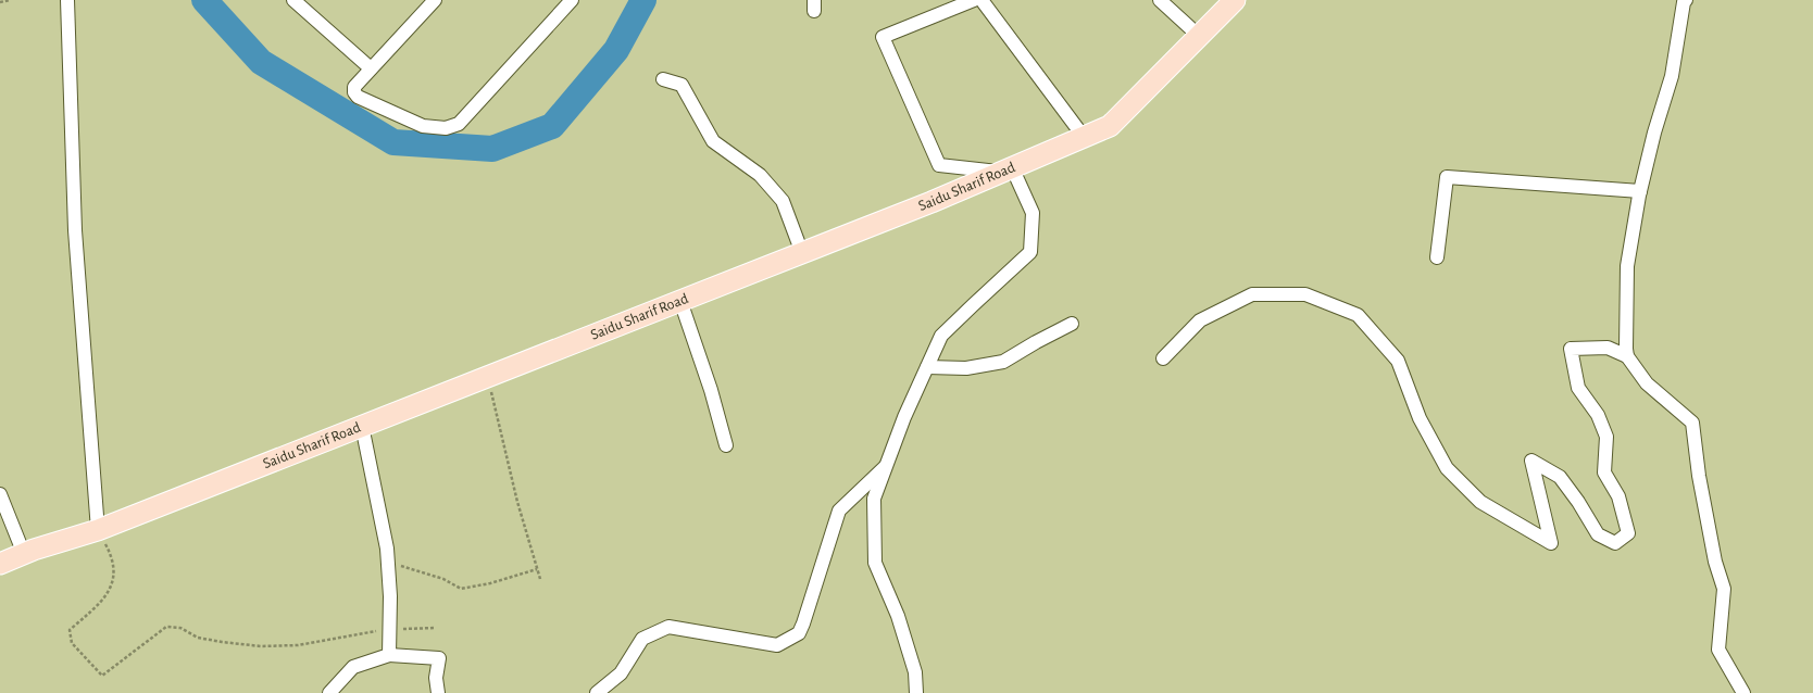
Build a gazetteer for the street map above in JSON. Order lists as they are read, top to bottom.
{
  "streets": {
    "main road": ["Saidu Sharif Road"]
  }
}
